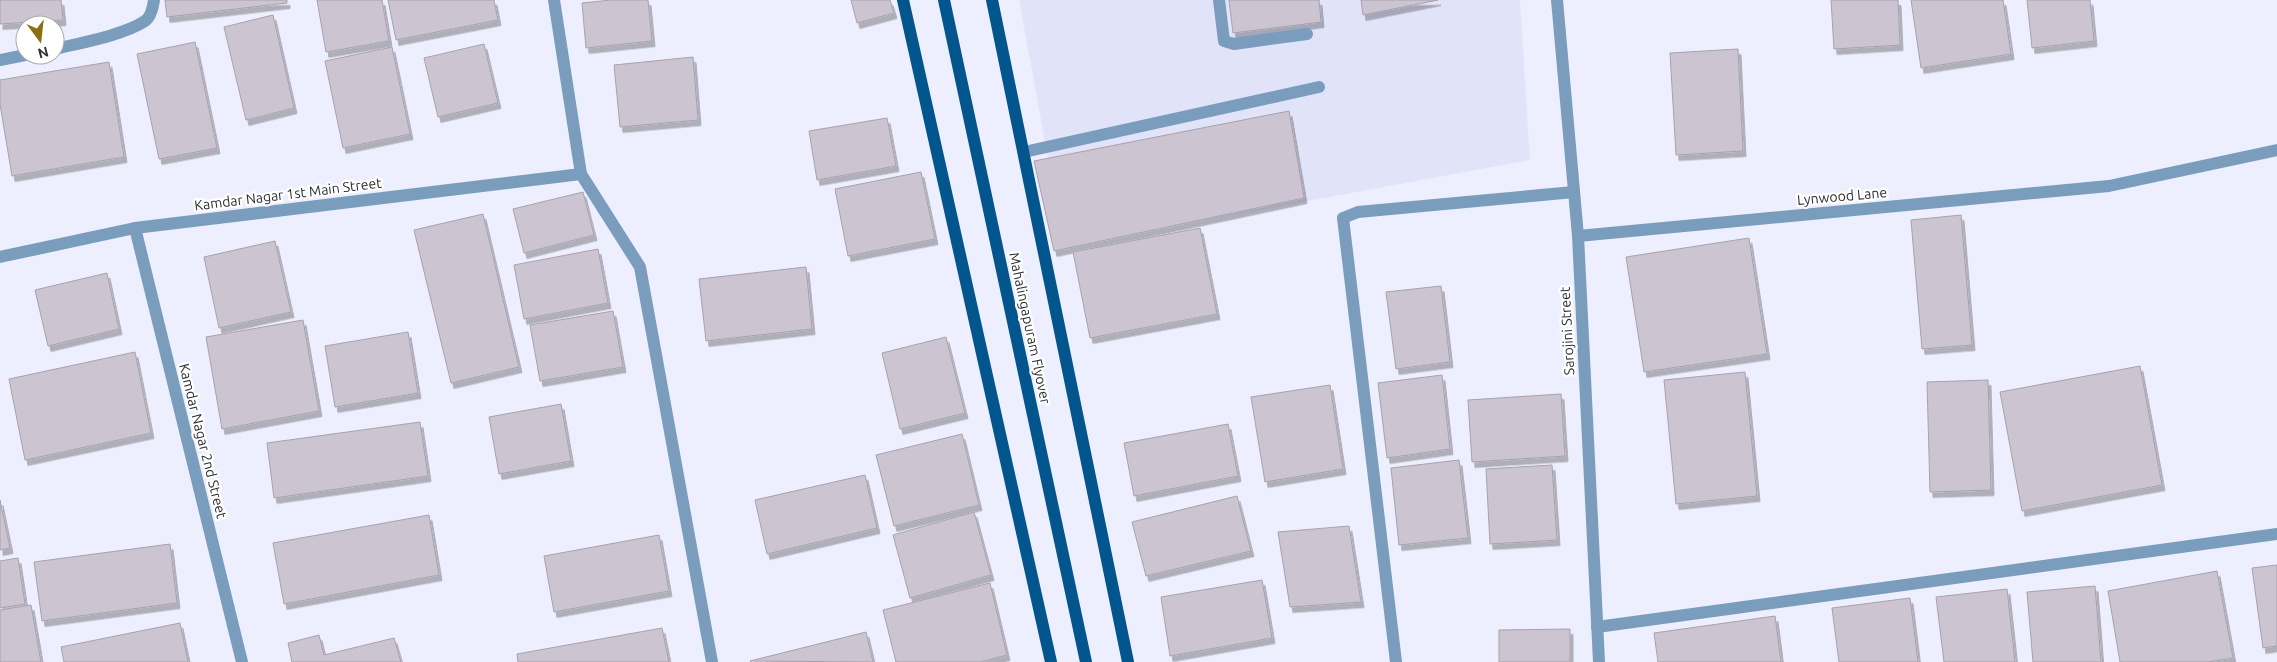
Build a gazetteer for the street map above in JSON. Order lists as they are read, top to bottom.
{
  "streets": {
    "main road": ["Mahalingapuram Flyover"],
    "street": [
      "Kamdar Nagar 1st Main Street",
      "Lynwood Lane",
      "Sarojini Street",
      "Kamdar Nagar 2nd Street"
    ]
  },
  "crossings": [
    ["Kamdar Nagar 1st Main Street", "Kamdar Nagar 2nd Street"],
    ["Lynwood Lane", "Sarojini Street"]
  ],
  "north": "bottom"
}
